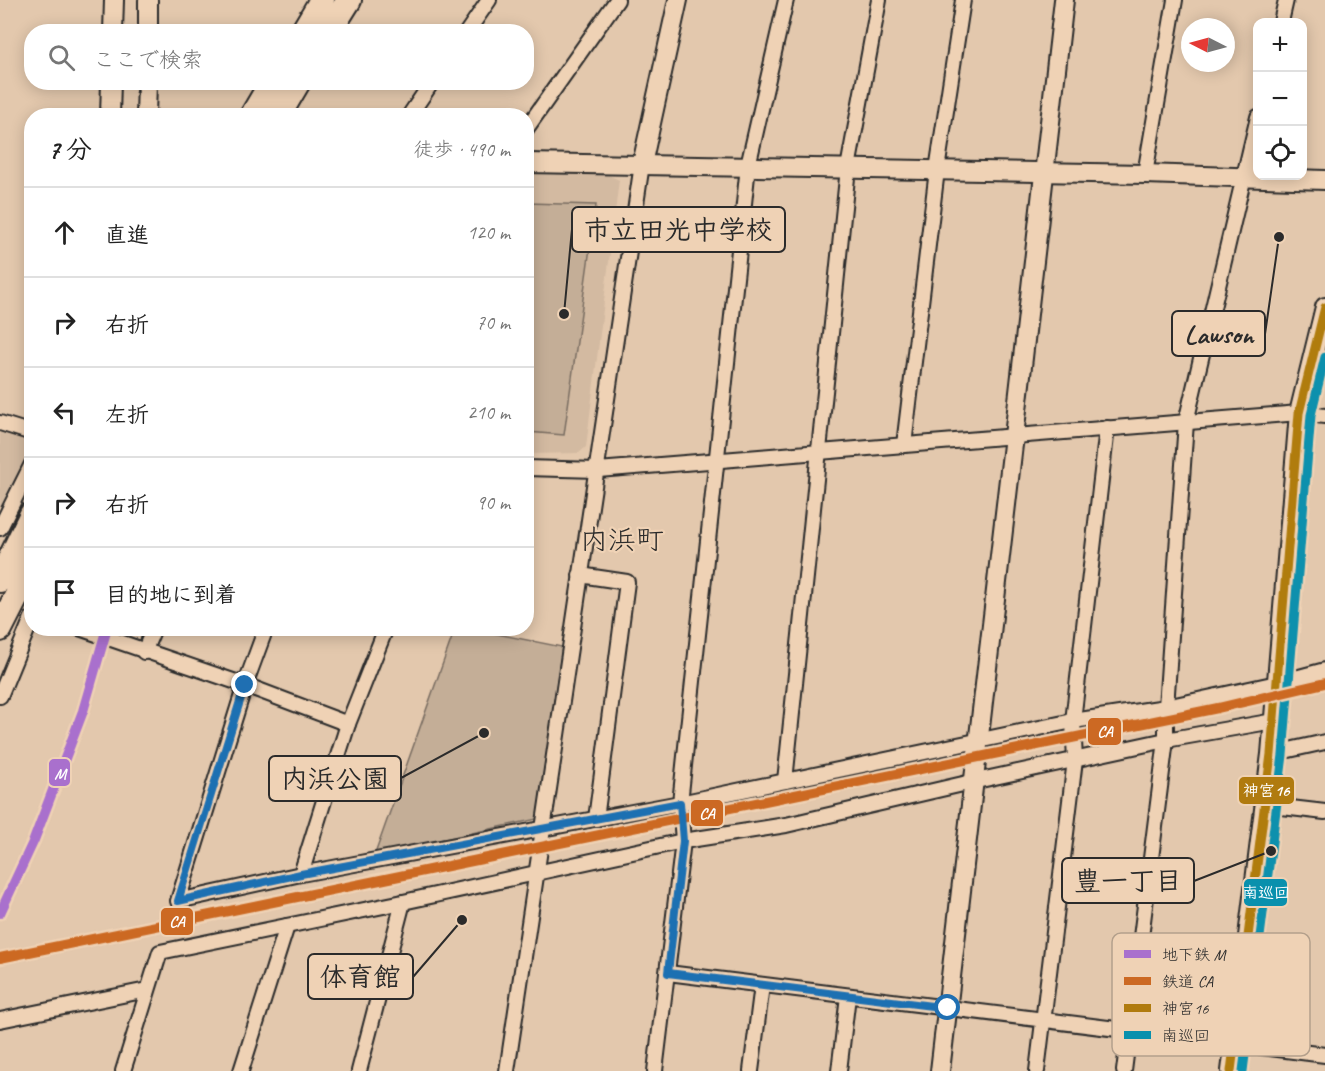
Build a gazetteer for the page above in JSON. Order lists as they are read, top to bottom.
{
  "districts": ["内浜町"],
  "places": [
    "Lawson",
    "市立田光中学校",
    "内浜公園",
    "豊一丁目",
    "体育館"
  ],
  "lines": [
    "transit line 神宮16",
    "transit line 南巡回",
    "metro line M",
    "rail line CA"
  ],
  "legend": [
    "地下鉄 M",
    "鉄道 CA",
    "神宮16",
    "南巡回"
  ],
  "north": "left",
  "page": {
    "map_buttons": ["+", "−"],
    "search": "ここで検索",
    "heading": ["7 分", "徒歩 · 490 m"],
    "list": [
      ["直進", "120 m"],
      ["右折", "70 m"],
      ["左折", "210 m"],
      ["右折", "90 m"],
      "目的地に到着"
    ]
  }
}
